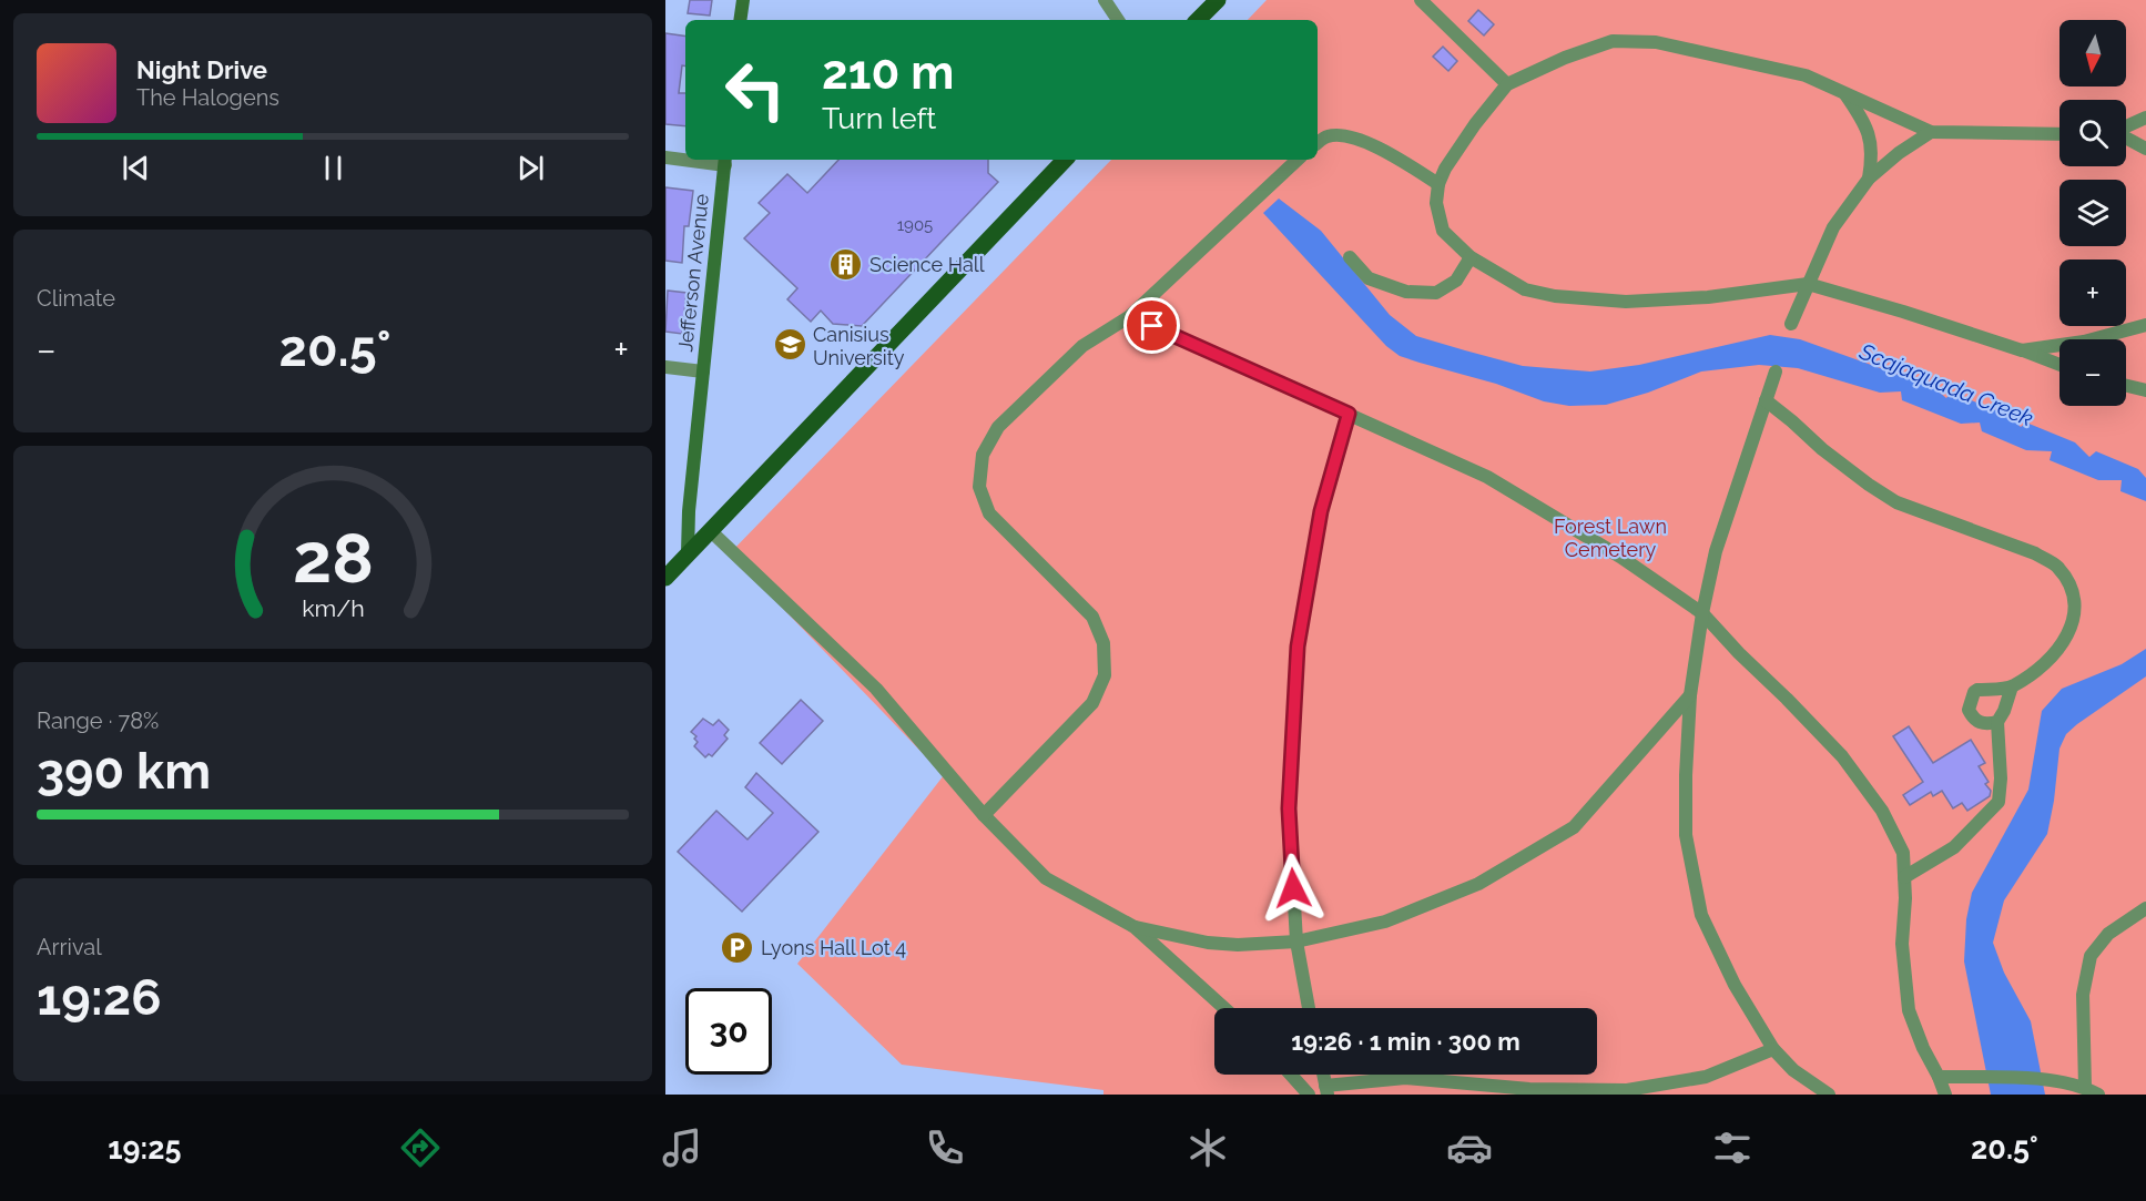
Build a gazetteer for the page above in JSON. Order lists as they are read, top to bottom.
{
  "streets": {
    "street": ["Jefferson Avenue"]
  },
  "water": ["Scajaquada Creek"],
  "parks": ["Forest Lawn Cemetery"],
  "places": {
    "building": ["Science Hall"],
    "school or university": ["Canisius University"],
    "parking": ["Lyons Hall Lot 4"]
  },
  "house_numbers": ["1905"],
  "north": "bottom",
  "page": {
    "map_buttons": ["+", "−"],
    "turn": ["210 m", "Turn left"],
    "song": ["Night Drive", "The Halogens"],
    "tile": [
      "Climate",
      ["Range · 78%", "390 km"],
      ["Arrival", "19:26"]
    ],
    "heat": ["−", "20.5°", "+"],
    "limit": "30",
    "trip": "19:26 · 1 min · 300 m",
    "tabs": ["19:25", "20.5°"],
    "gauge": ["28", "km/h"]
  }
}
